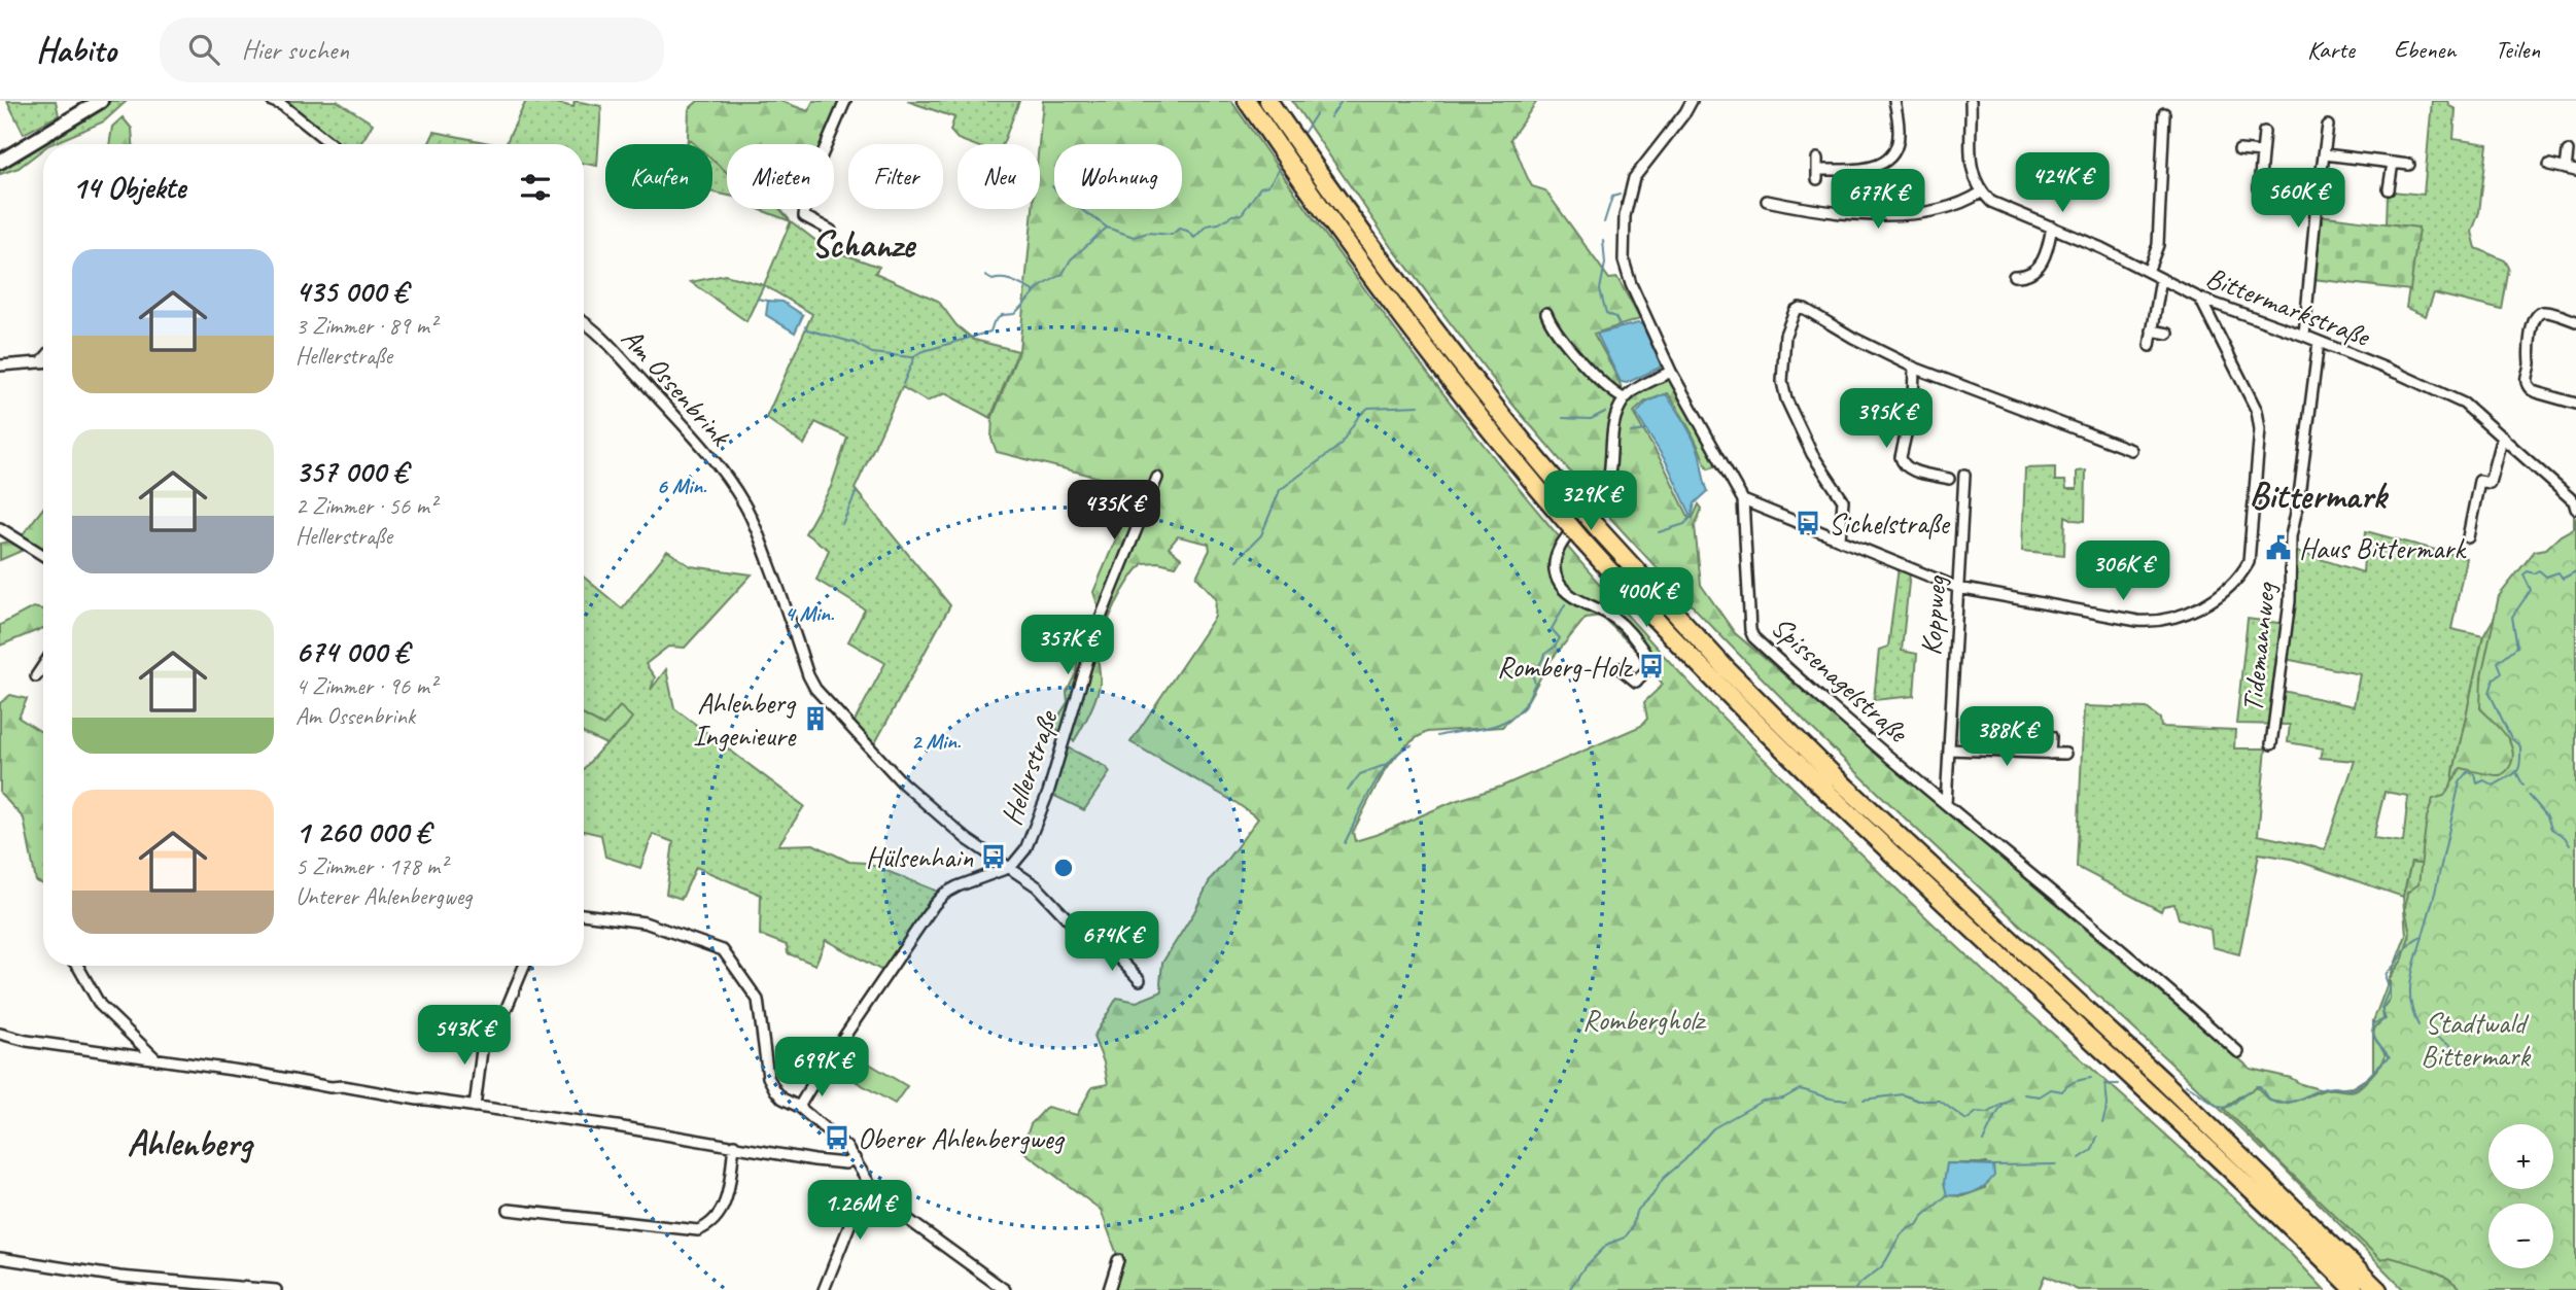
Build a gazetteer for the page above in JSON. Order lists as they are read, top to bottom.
{
  "streets": {
    "street": [
      "Bittermarkstraße",
      "Am Ossenbrink",
      "Koppweg",
      "Tidemannweg",
      "Spissenagelstraße",
      "Hellerstraße"
    ]
  },
  "crossings": [
    ["Bittermarkstraße", "Tidemannweg"],
    ["Am Ossenbrink", "Hellerstraße"],
    ["Koppweg", "Spissenagelstraße"]
  ],
  "districts": ["Schanze", "Bittermark", "Ahlenberg"],
  "parks": ["Rombergholz", "Stadtwald Bittermark"],
  "places": {
    "bus stop": [
      "Sichelstraße",
      "Romberg-Holz",
      "Hülsenhain",
      "Oberer Ahlenbergweg"
    ],
    "public building": ["Haus Bittermark"],
    "building": ["Ahlenberg Ingenieure"]
  },
  "page": {
    "header": "Habito",
    "search": "Hier suchen",
    "nav": ["Karte", "Ebenen", "Teilen"],
    "chip": [
      "Kaufen",
      "Mieten",
      "Filter",
      "Neu",
      "Wohnung"
    ],
    "heading": "14 Objekte",
    "price": [
      "424K €",
      "560K €",
      "677K €",
      "395K €",
      "329K €",
      "435K €",
      "306K €",
      "400K €",
      "357K €",
      "388K €",
      "674K €",
      "543K €",
      "699K €",
      "1.26M €"
    ],
    "list": [
      {
        "name": "435 000 €",
        "note": "3 Zimmer · 89 m² · Hellerstraße"
      },
      {
        "name": "357 000 €",
        "note": "2 Zimmer · 56 m² · Hellerstraße"
      },
      {
        "name": "674 000 €",
        "note": "4 Zimmer · 96 m² · Am Ossenbrink"
      },
      {
        "name": "1 260 000 €",
        "note": "5 Zimmer · 178 m² · Unterer Ahlenbergweg"
      }
    ],
    "map_buttons": ["+", "−"]
  },
  "rings": ["6 Min.", "4 Min.", "2 Min."]
}
